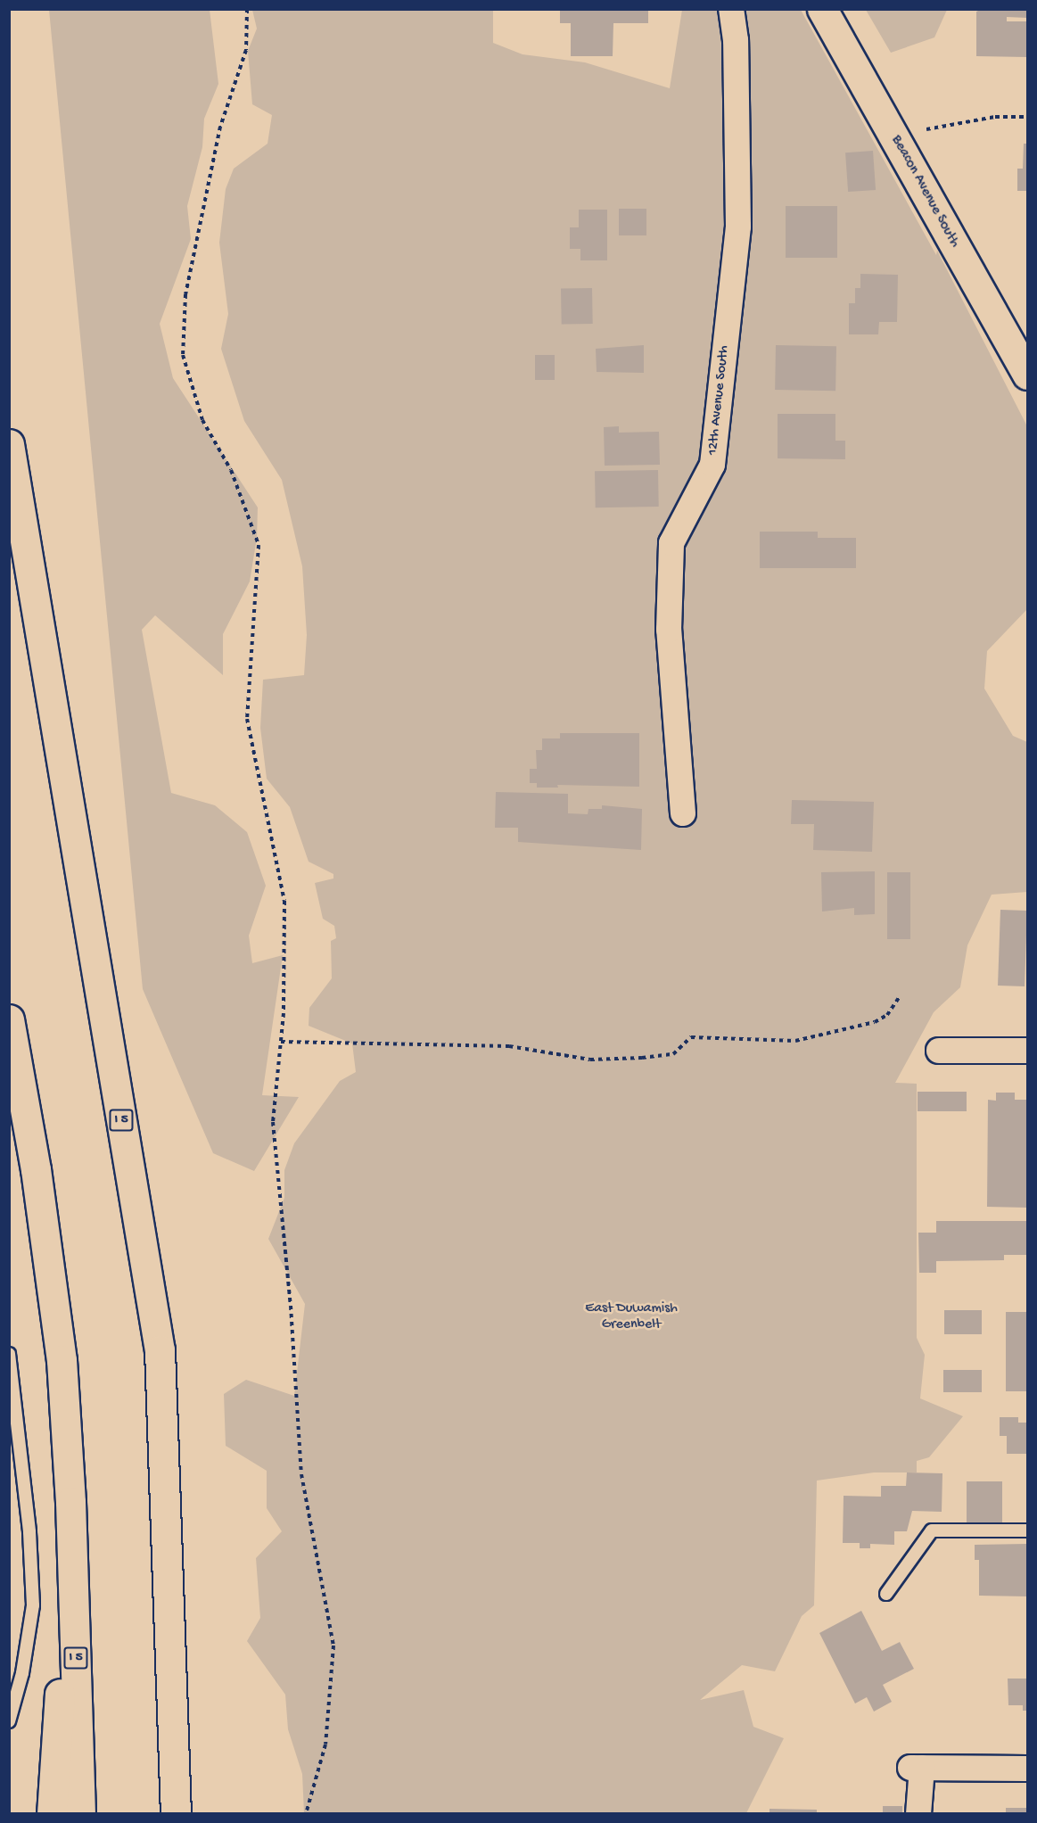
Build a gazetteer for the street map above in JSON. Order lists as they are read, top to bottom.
{
  "streets": {
    "main road": ["Beacon Avenue South", "I 5"],
    "street": ["12th Avenue South"]
  },
  "parks": ["East Duwamish Greenbelt"]
}
